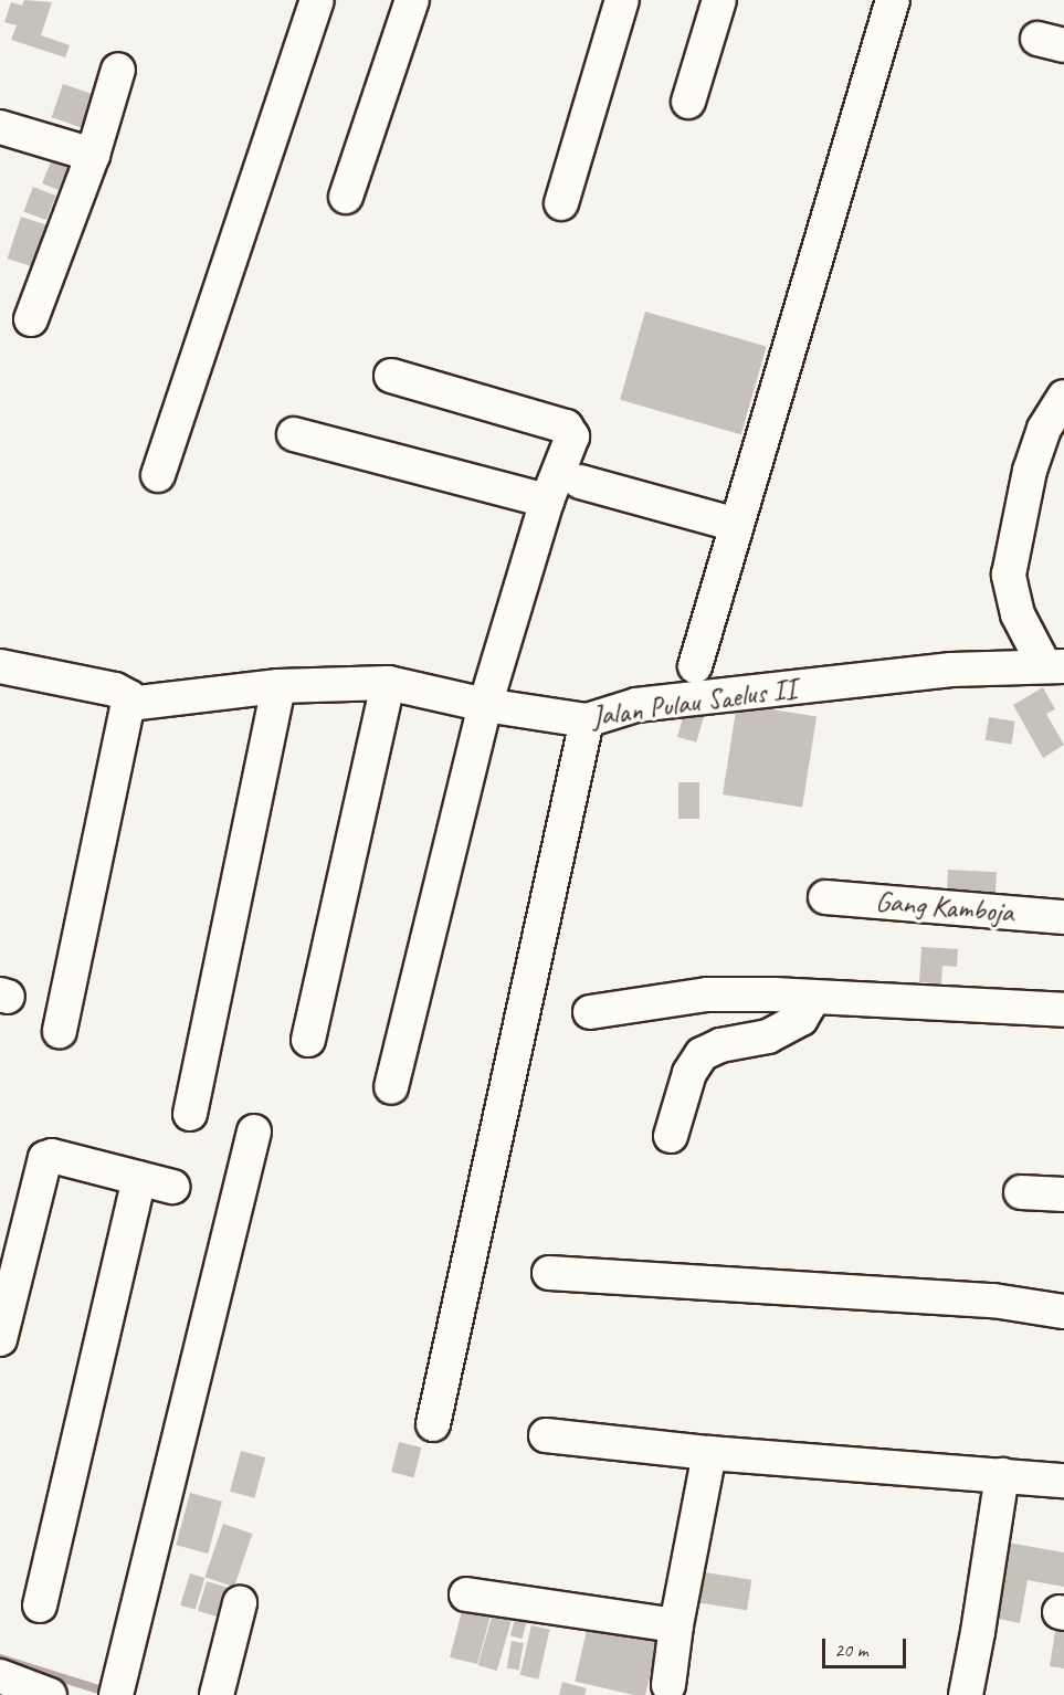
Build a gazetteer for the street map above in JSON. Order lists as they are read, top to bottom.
{
  "streets": {
    "street": ["Jalan Pulau Saelus II", "Gang Kamboja"]
  },
  "scale_bar": "20 m"
}
